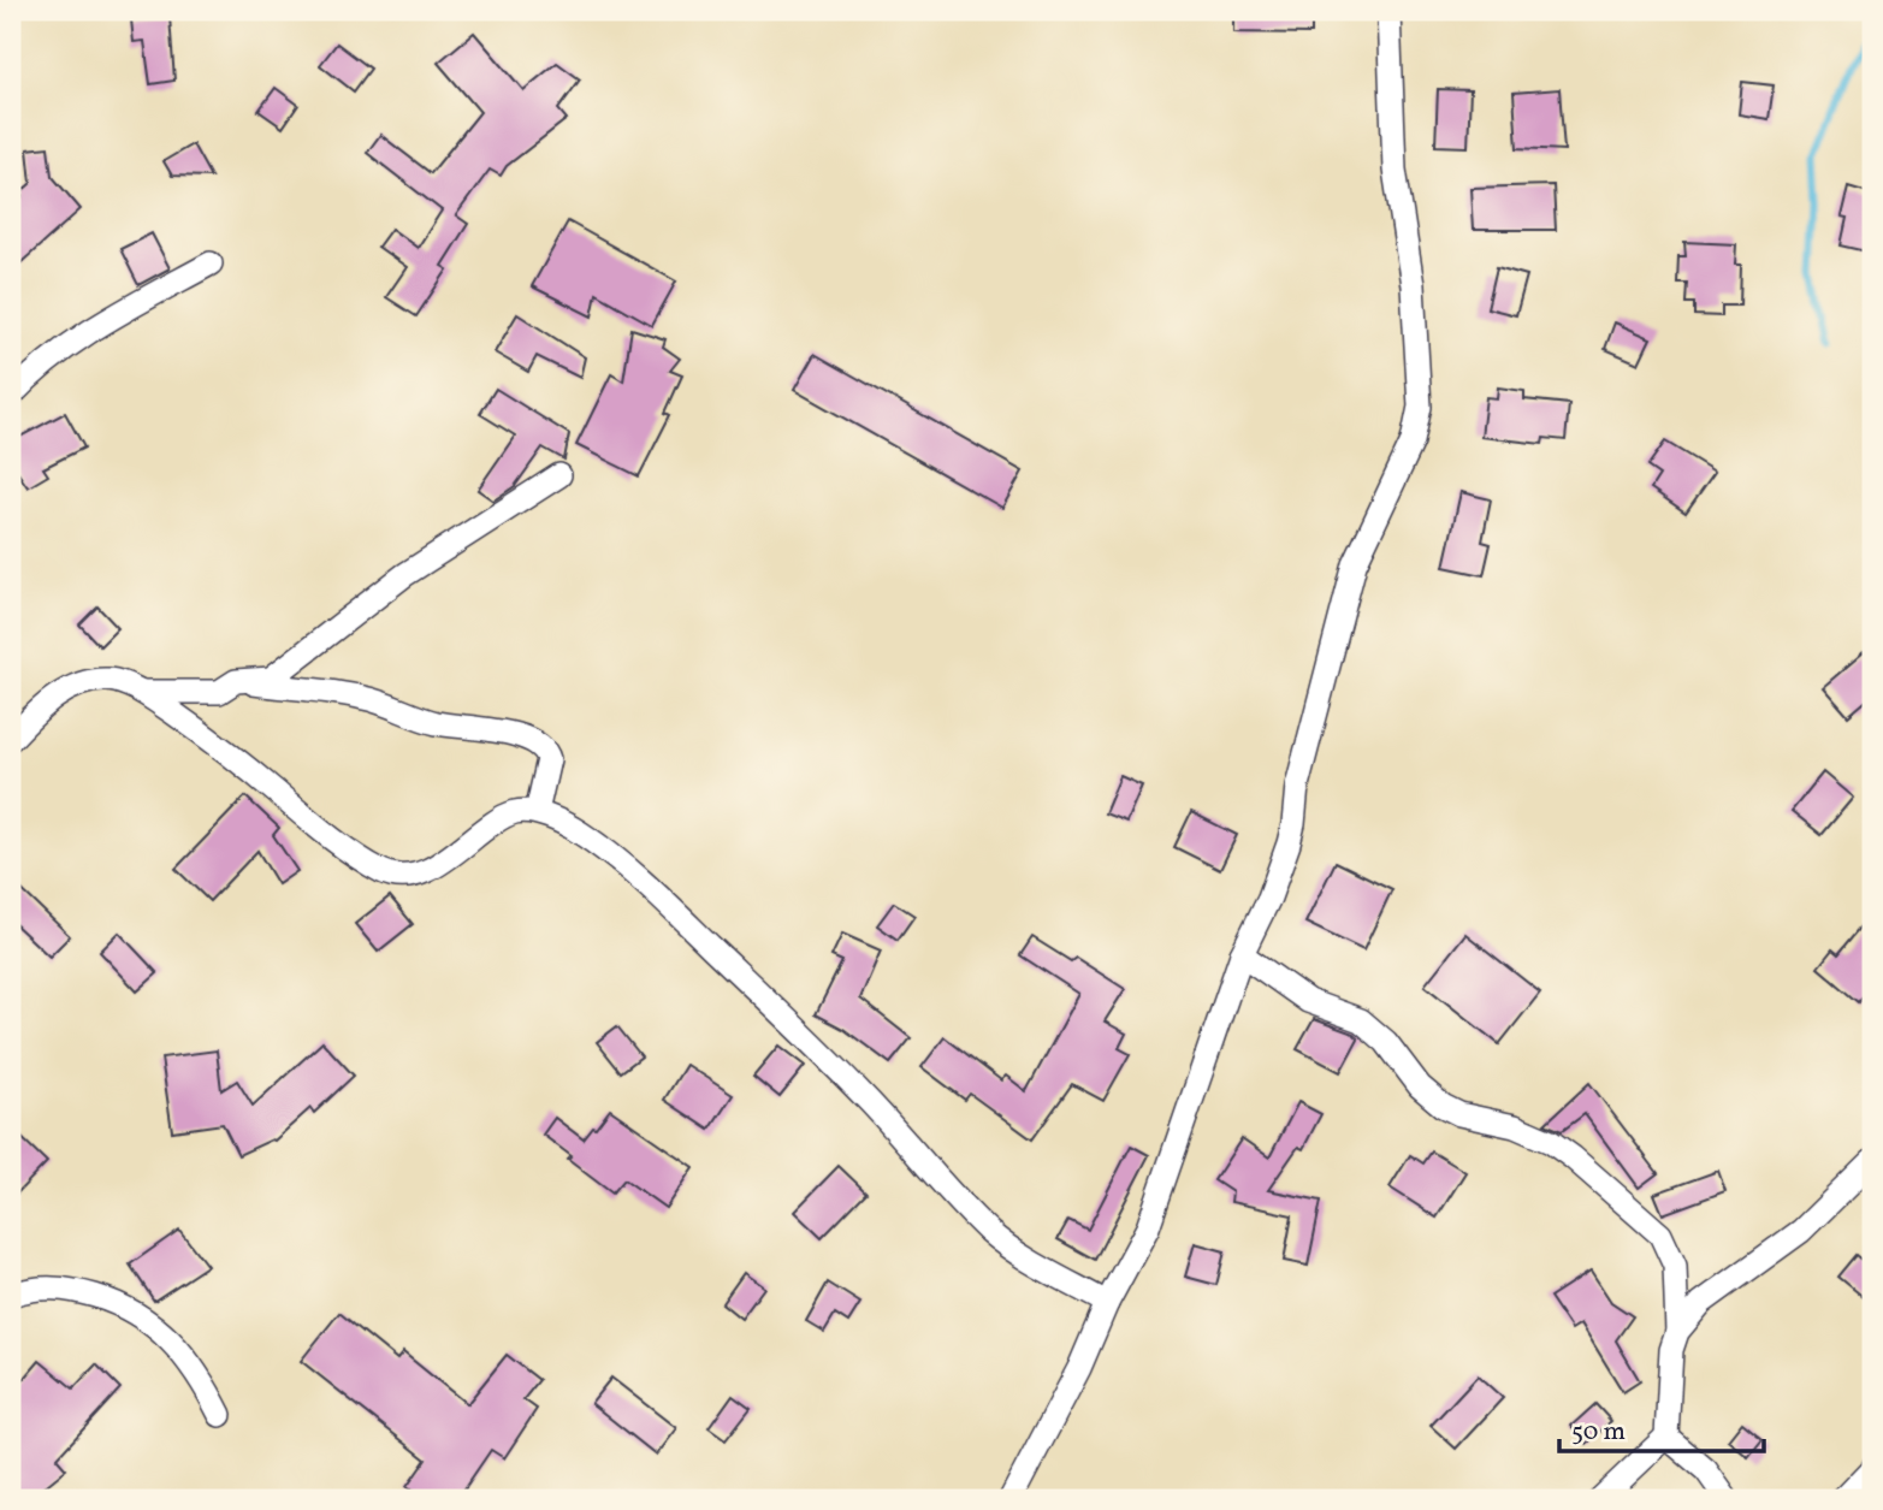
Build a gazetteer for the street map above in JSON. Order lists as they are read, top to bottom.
{
  "scale_bar": "50 m"
}
